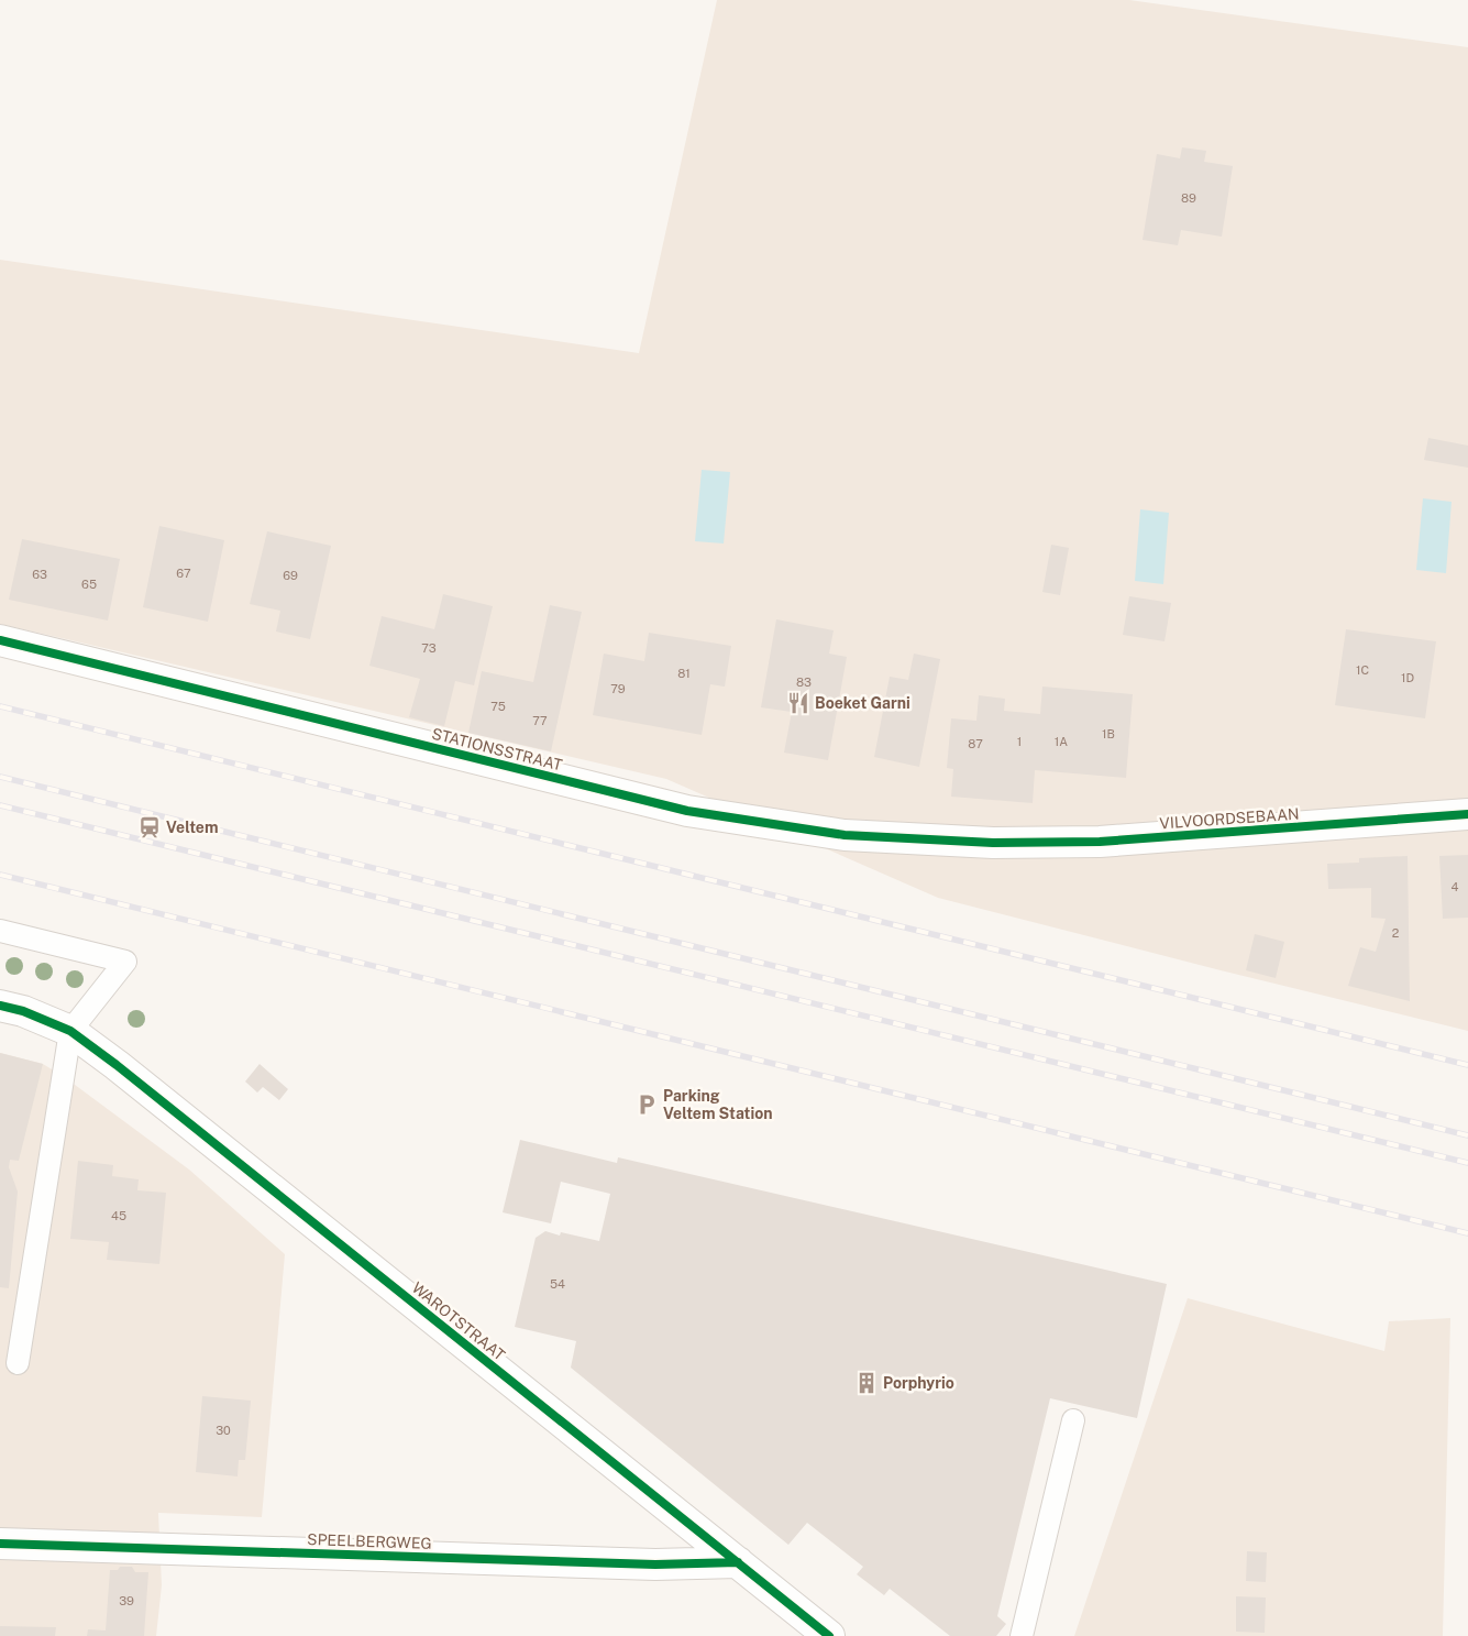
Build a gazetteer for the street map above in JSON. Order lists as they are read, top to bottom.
{
  "streets": {
    "street": [
      "STATIONSSTRAAT",
      "VILVOORDSEBAAN",
      "WAROTSTRAAT",
      "SPEELBERGWEG"
    ]
  },
  "crossings": [
    ["STATIONSSTRAAT", "VILVOORDSEBAAN"],
    ["WAROTSTRAAT", "SPEELBERGWEG"]
  ],
  "places": {
    "restaurant": ["Boeket Garni"],
    "station": ["Veltem"],
    "parking": ["Parking Veltem Station"],
    "building": ["Porphyrio"]
  },
  "house_numbers": [
    "89",
    "67",
    "63",
    "69",
    "65",
    "73",
    "1C",
    "81",
    "1D",
    "83",
    "79",
    "75",
    "77",
    "1B",
    "1",
    "1A",
    "87",
    "4",
    "2",
    "45",
    "54",
    "30",
    "39"
  ]
}
